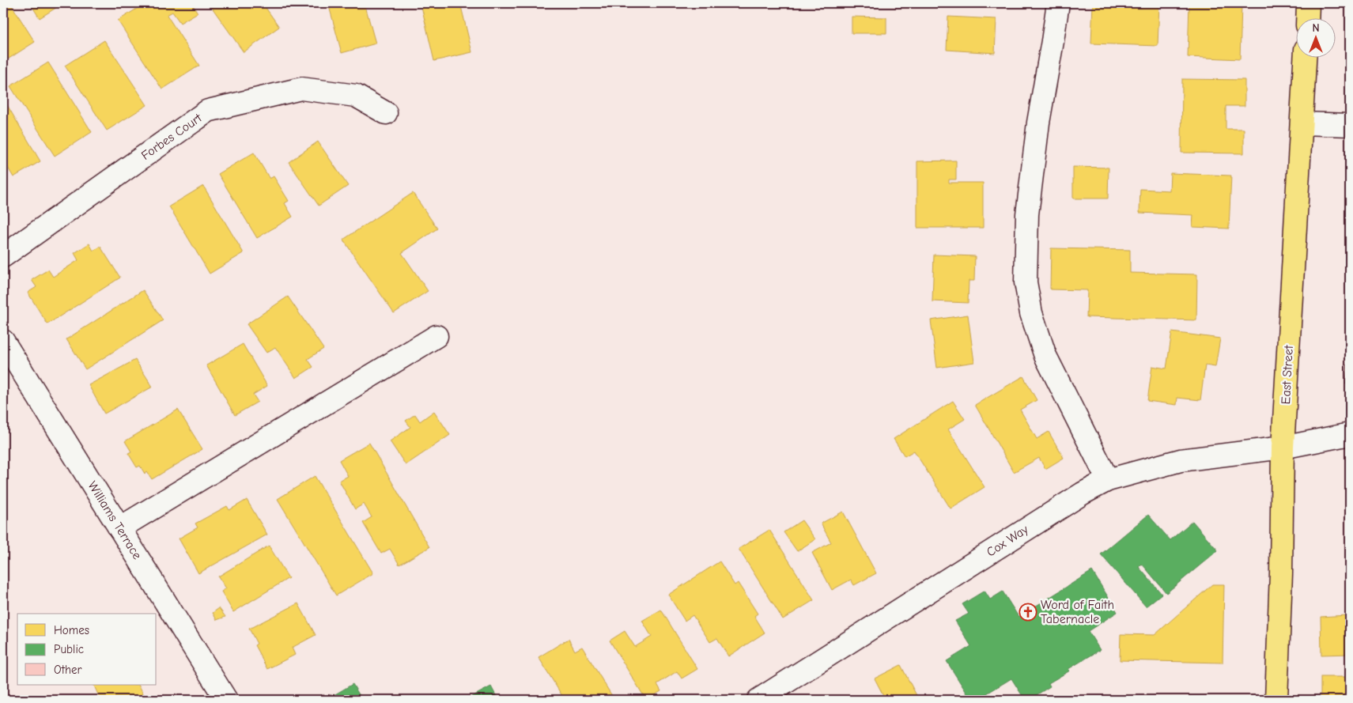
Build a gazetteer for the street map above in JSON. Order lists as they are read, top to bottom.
{
  "streets": {
    "main road": ["East Street"],
    "street": ["Forbes Court", "Williams Terrace", "Cox Way"]
  },
  "crossings": [
    ["East Street", "Cox Way"]
  ],
  "places": {
    "church": ["Word of Faith Tabernacle"]
  },
  "legend": ["Homes", "Public", "Other"],
  "north": "top"
}
